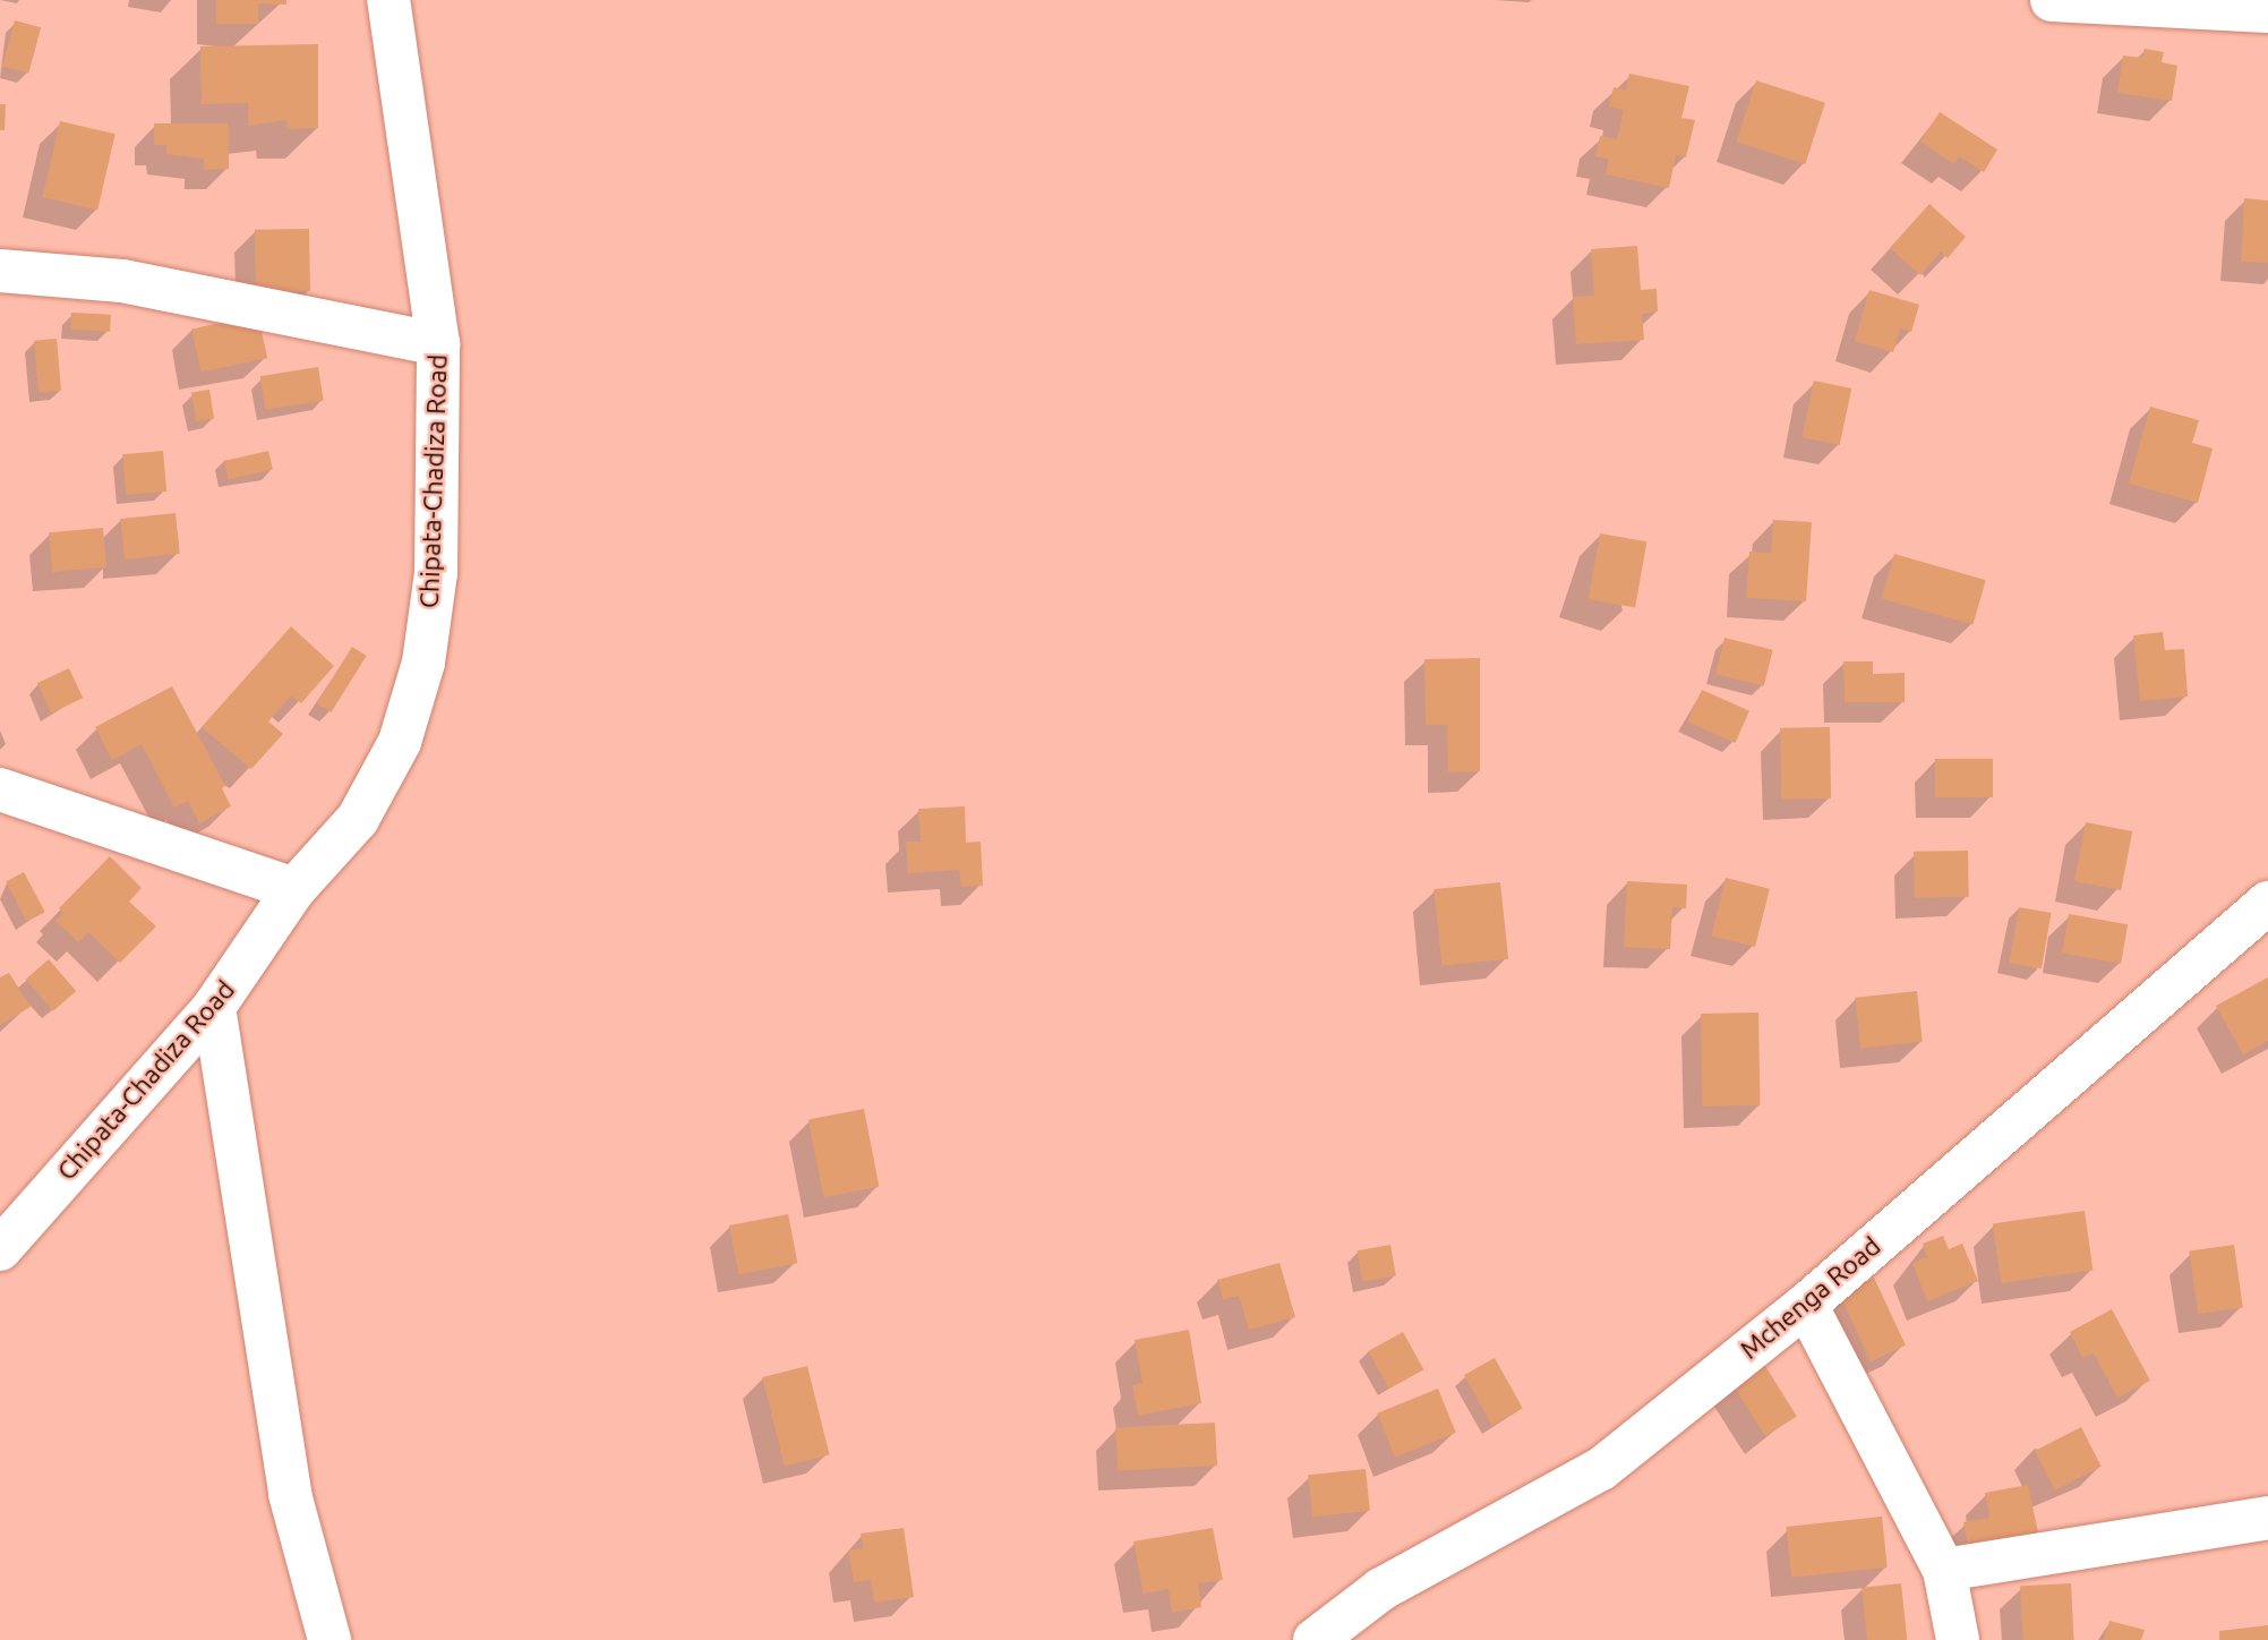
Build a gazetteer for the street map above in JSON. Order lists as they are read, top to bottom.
{
  "streets": {
    "street": ["Chipata-Chadiza Road", "Mchenga Road"]
  }
}
